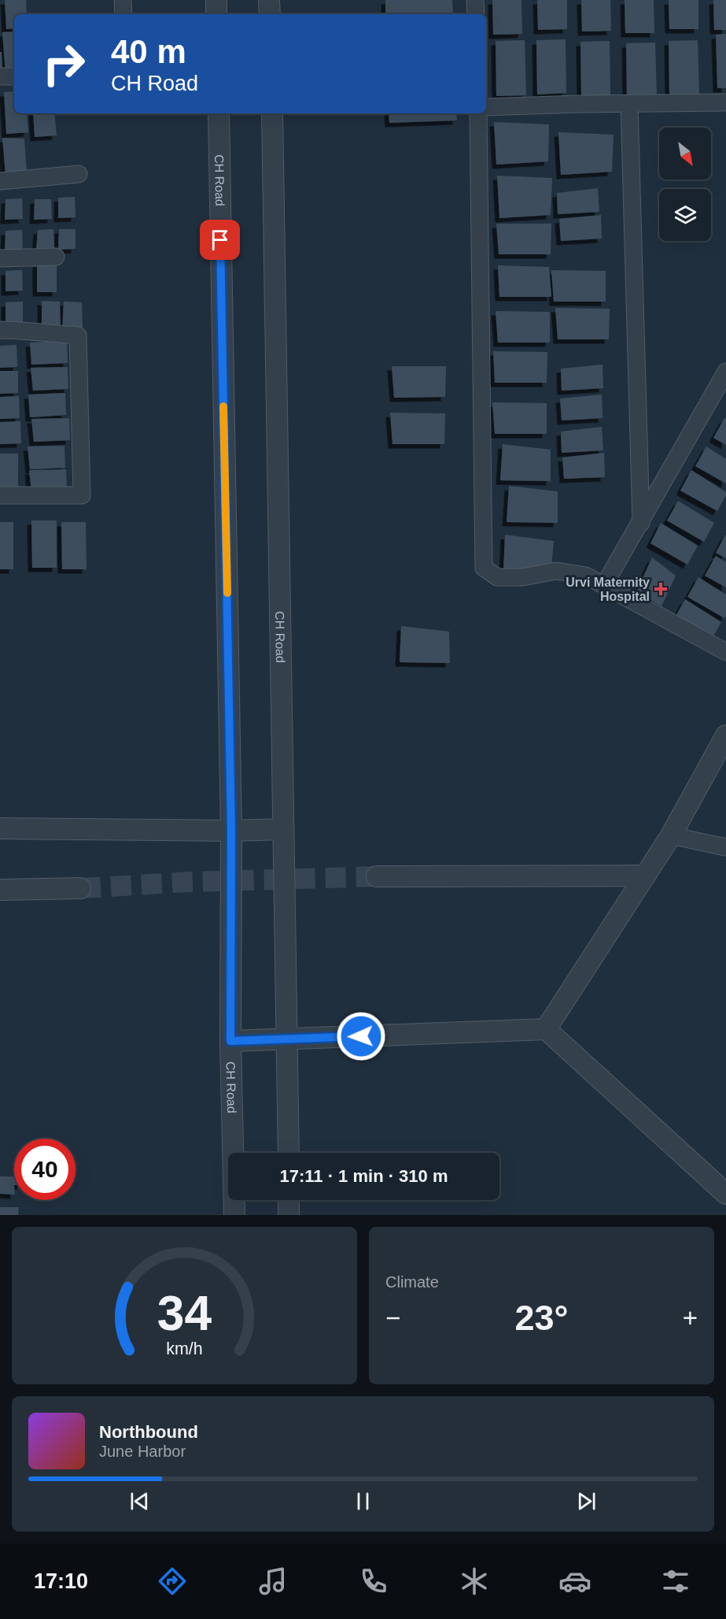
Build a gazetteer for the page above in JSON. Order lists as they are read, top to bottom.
{
  "streets": {
    "street": ["CH Road"]
  },
  "places": {
    "health": ["Urvi Maternity Hospital"]
  },
  "north": "bottom right",
  "page": {
    "turn": ["40 m", "CH Road"],
    "limit": "40",
    "trip": "17:11 · 1 min · 310 m",
    "tile": "Climate",
    "heat": ["−", "23°", "+"],
    "song": ["Northbound", "June Harbor"],
    "tabs": "17:10",
    "gauge": ["34", "km/h"]
  }
}
